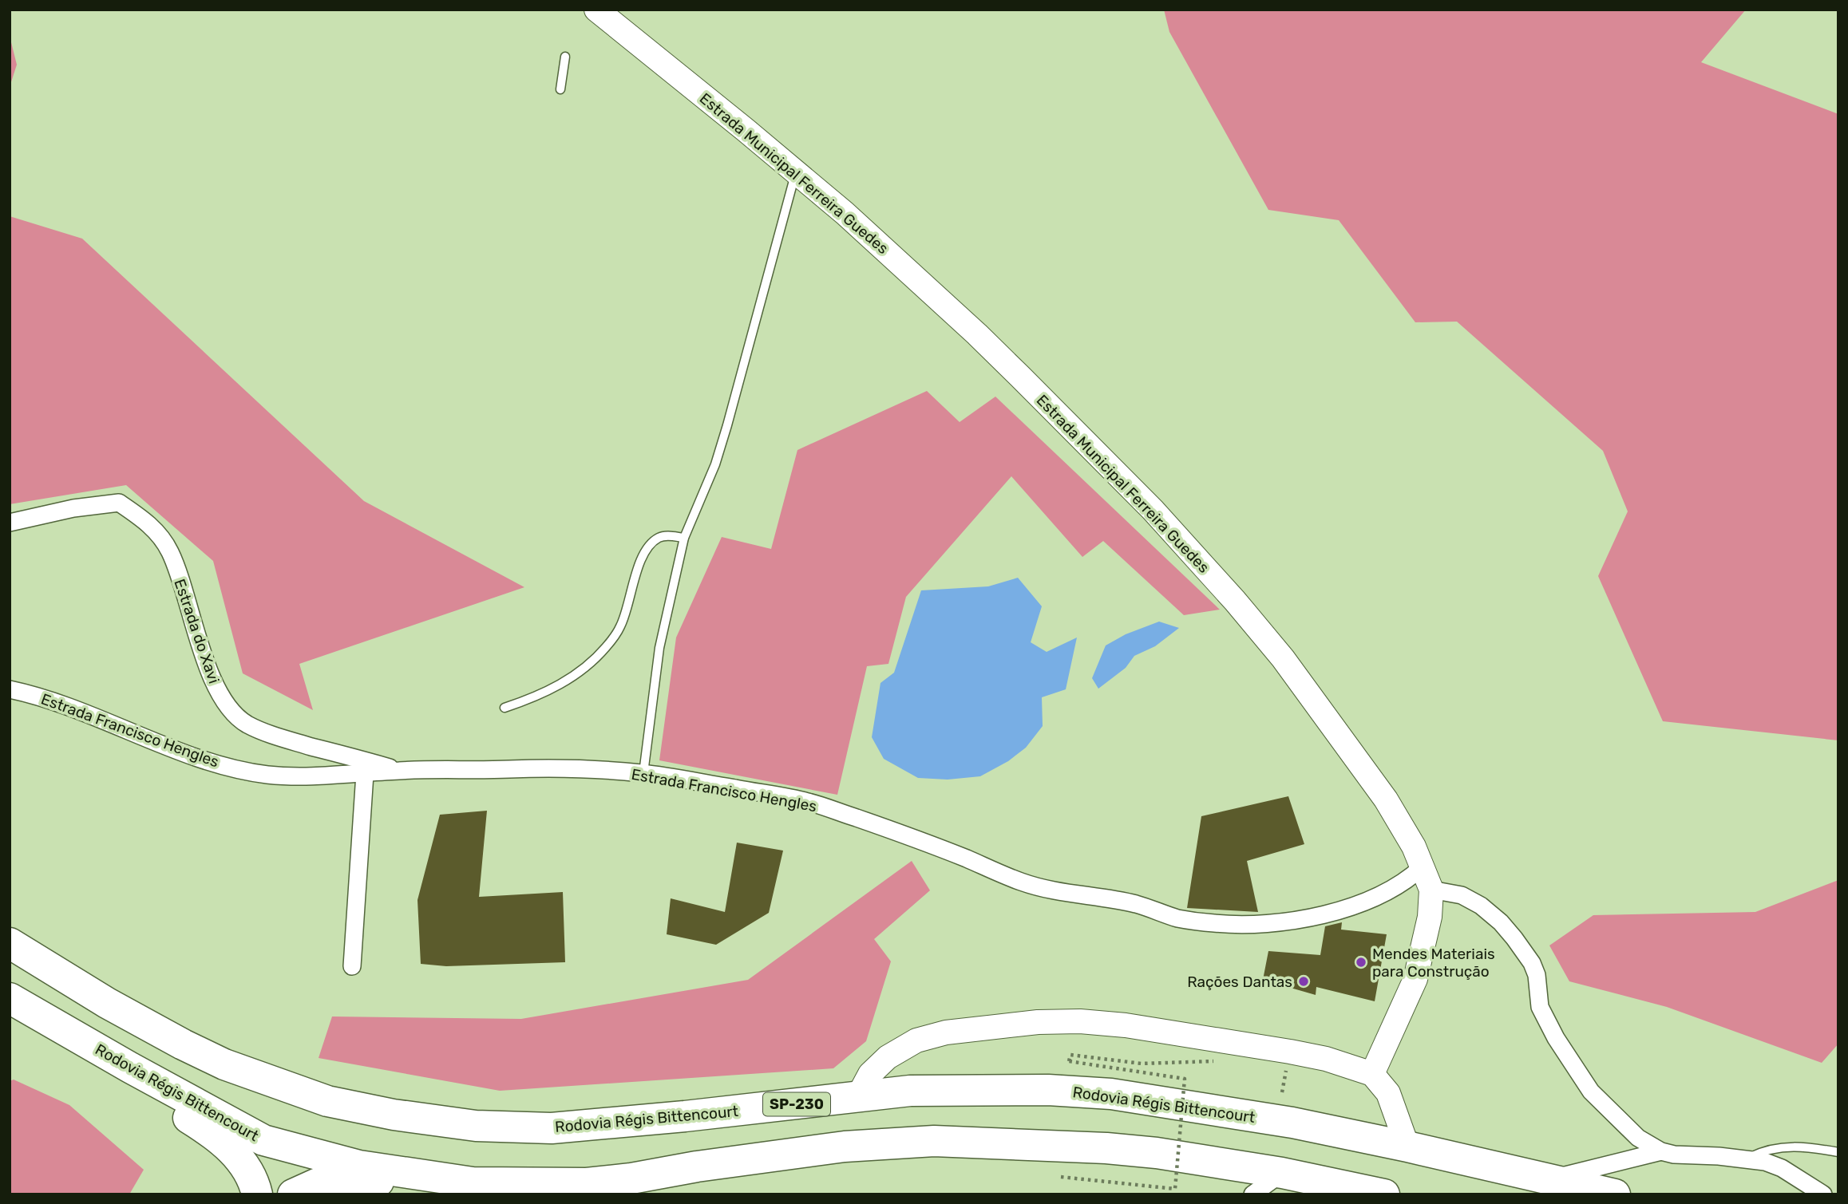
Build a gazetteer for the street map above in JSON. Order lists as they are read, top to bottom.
{
  "streets": {
    "highway": ["Rodovia Régis Bittencourt", "SP-230"],
    "street": ["Estrada Municipal Ferreira Guedes", "Estrada do Xavi", "Estrada Francisco Hengles"]
  },
  "crossings": [
    ["Estrada Municipal Ferreira Guedes", "Estrada Francisco Hengles"],
    ["Estrada do Xavi", "Estrada Francisco Hengles"]
  ],
  "places": ["Mendes Materiais para Construção", "Rações Dantas"]
}
